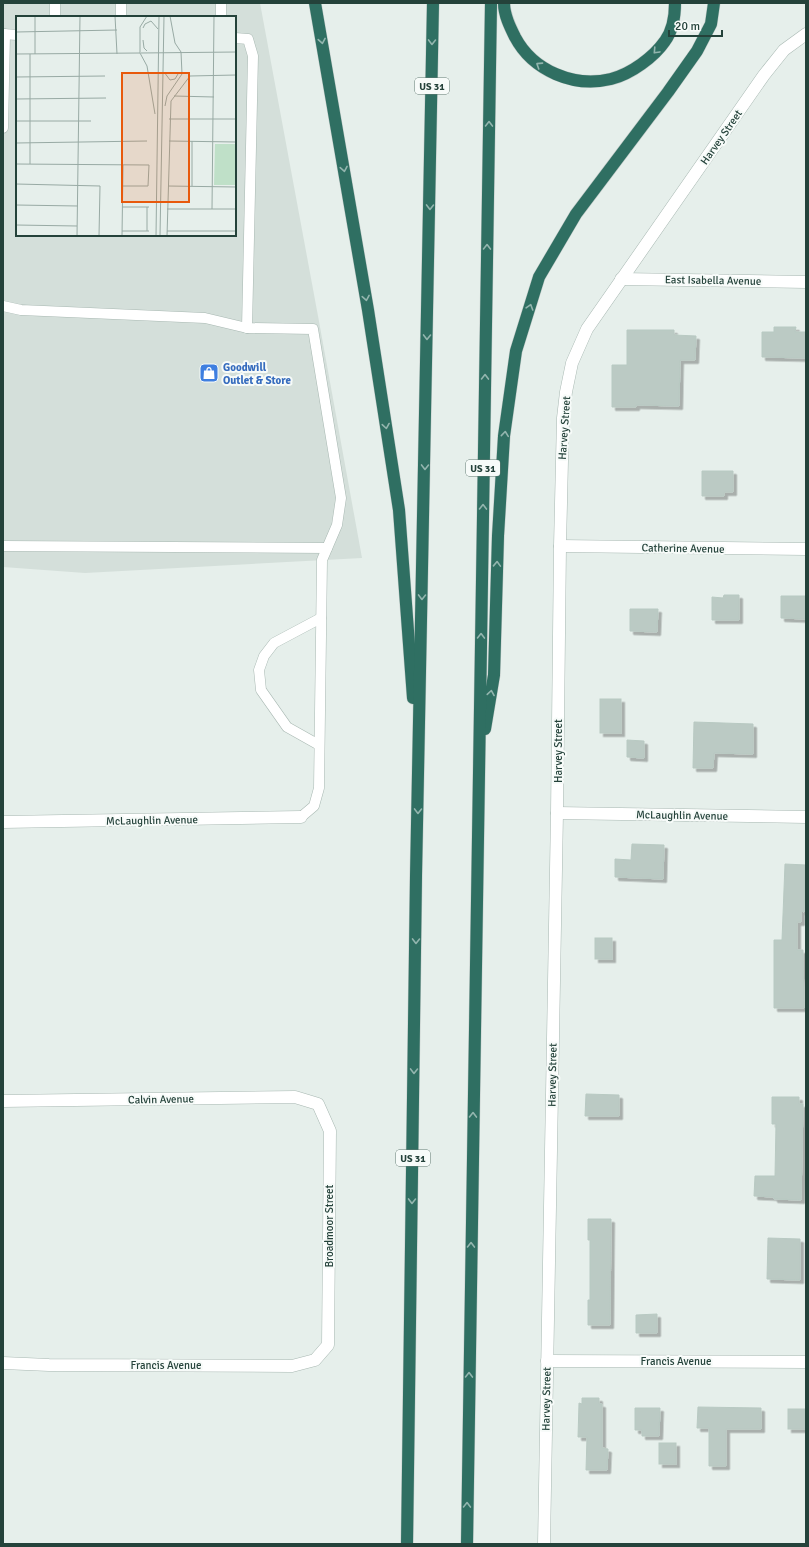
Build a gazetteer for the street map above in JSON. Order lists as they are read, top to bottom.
{
  "streets": {
    "highway": ["US 31"],
    "street": [
      "Harvey Street",
      "East Isabella Avenue",
      "Catherine Avenue",
      "McLaughlin Avenue",
      "Calvin Avenue",
      "Broadmoor Street",
      "Francis Avenue"
    ]
  },
  "crossings": [
    ["Harvey Street", "East Isabella Avenue"],
    ["Harvey Street", "Catherine Avenue"],
    ["Harvey Street", "McLaughlin Avenue"],
    ["Harvey Street", "Francis Avenue"],
    ["Calvin Avenue", "Broadmoor Street"],
    ["Broadmoor Street", "Francis Avenue"]
  ],
  "places": {
    "shop": ["Goodwill Outlet & Store"]
  },
  "scale_bar": "20 m"
}
